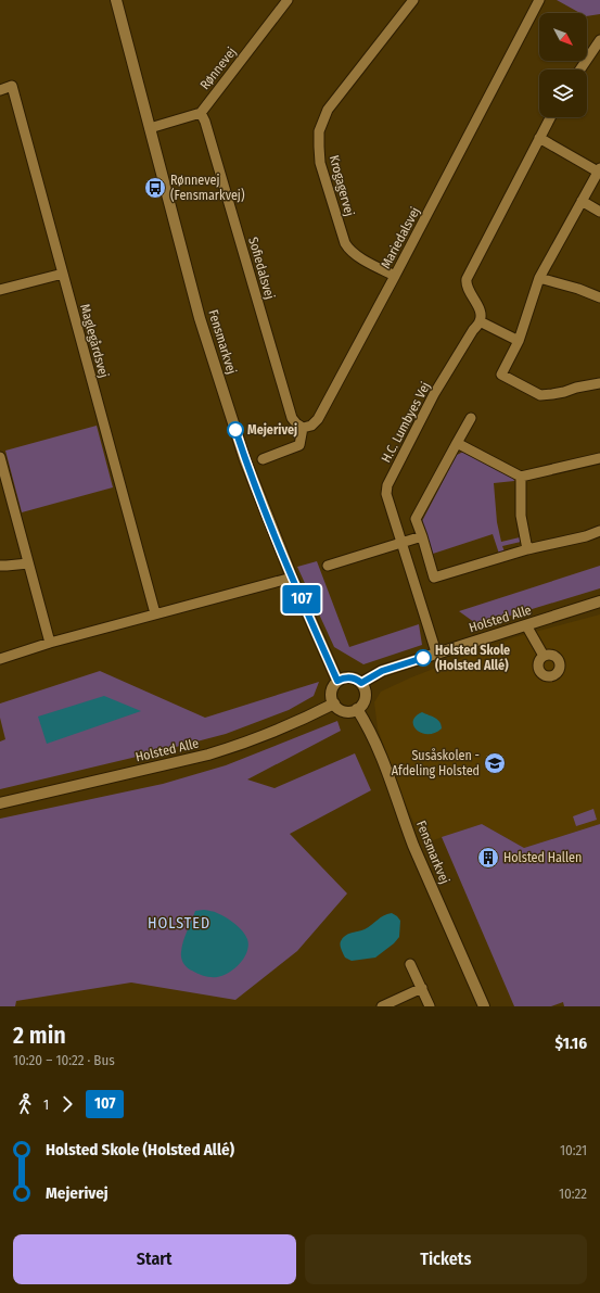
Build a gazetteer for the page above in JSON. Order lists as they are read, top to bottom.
{
  "streets": {
    "street": [
      "Rønnevej",
      "Krogagervej",
      "Mariedalsvej",
      "Sofiedalsvej",
      "Maglegårdsvej",
      "Fensmarkvej",
      "H.C. Lumbyes Vej",
      "Holsted Alle"
    ]
  },
  "crossings": [
    ["Rønnevej", "Sofiedalsvej"],
    ["Krogagervej", "Mariedalsvej"],
    ["Mariedalsvej", "Sofiedalsvej"],
    ["Fensmarkvej", "Holsted Alle"],
    ["H.C. Lumbyes Vej", "Holsted Alle"]
  ],
  "districts": ["HOLSTED"],
  "places": {
    "bus stop": ["Rønnevej (Fensmarkvej)"],
    "other": ["Mejerivej", "Holsted Skole (Holsted Allé)"],
    "school or university": ["Susåskolen - Afdeling Holsted"],
    "building": ["Holsted Hallen"]
  },
  "lines": ["bus line 107"],
  "north": "bottom right",
  "page": {
    "on_map": "107",
    "heading": ["2 min", "10:20 – 10:22 · Bus", "$1.16"],
    "legs": ["1", "107"],
    "list": [
      {
        "name": "Holsted Skole (Holsted Allé)",
        "value": "10:21"
      },
      {
        "name": "Mejerivej",
        "value": "10:22"
      }
    ],
    "buttons": ["Start", "Tickets"]
  }
}
